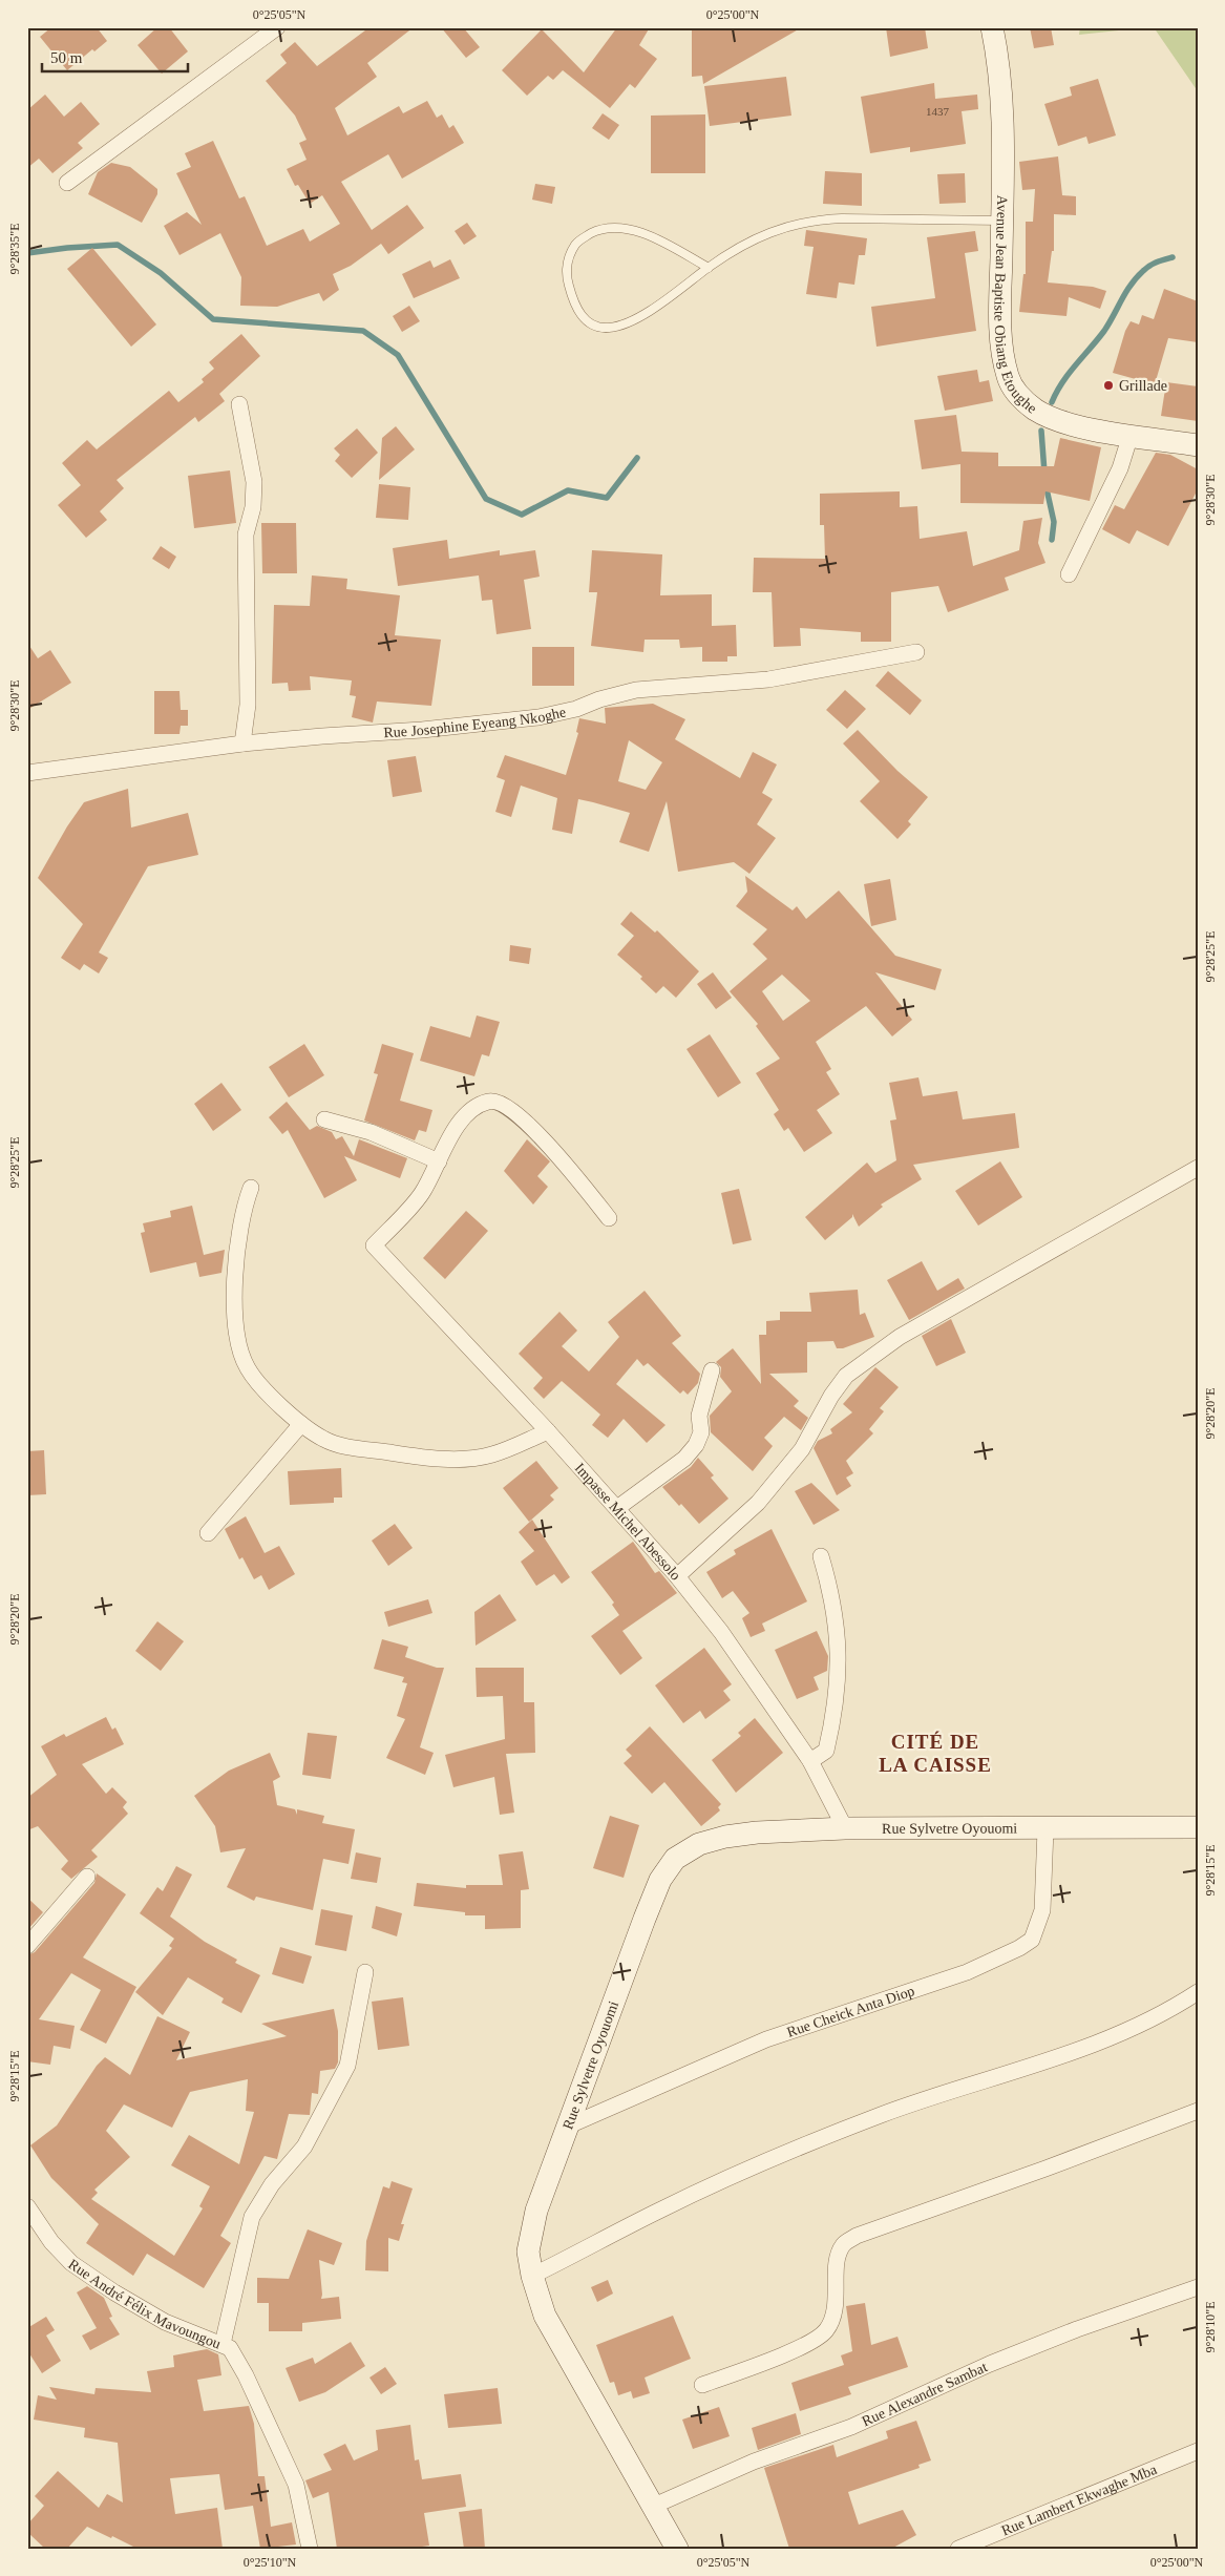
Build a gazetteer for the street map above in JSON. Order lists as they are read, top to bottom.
{
  "streets": {
    "street": [
      "Avenue Jean Baptiste Obiang Etoughe",
      "Rue Josephine Eyeang Nkoghe",
      "Impasse Michel Abessolo",
      "Rue Sylvetre Oyouomi",
      "Rue Cheick Anta Diop",
      "Rue André Félix Mavoungou",
      "Rue Alexandre Sambat",
      "Rue Lambert Ekwaghe Mba"
    ]
  },
  "crossings": [
    ["Impasse Michel Abessolo", "Rue Sylvetre Oyouomi"],
    ["Rue Sylvetre Oyouomi", "Rue Cheick Anta Diop"],
    ["Rue Sylvetre Oyouomi", "Rue Alexandre Sambat"]
  ],
  "districts": ["CITÉ DE LA CAISSE"],
  "places": ["Grillade"],
  "house_numbers": ["1437"],
  "scale_bar": "50 m",
  "coordinates": [
    "0°25'05\"N",
    "0°25'00\"N",
    "9°28'35\"E",
    "9°28'30\"E",
    "9°28'25\"E",
    "9°28'20\"E",
    "9°28'15\"E",
    "9°28'10\"E",
    "0°25'10\"N"
  ]
}
